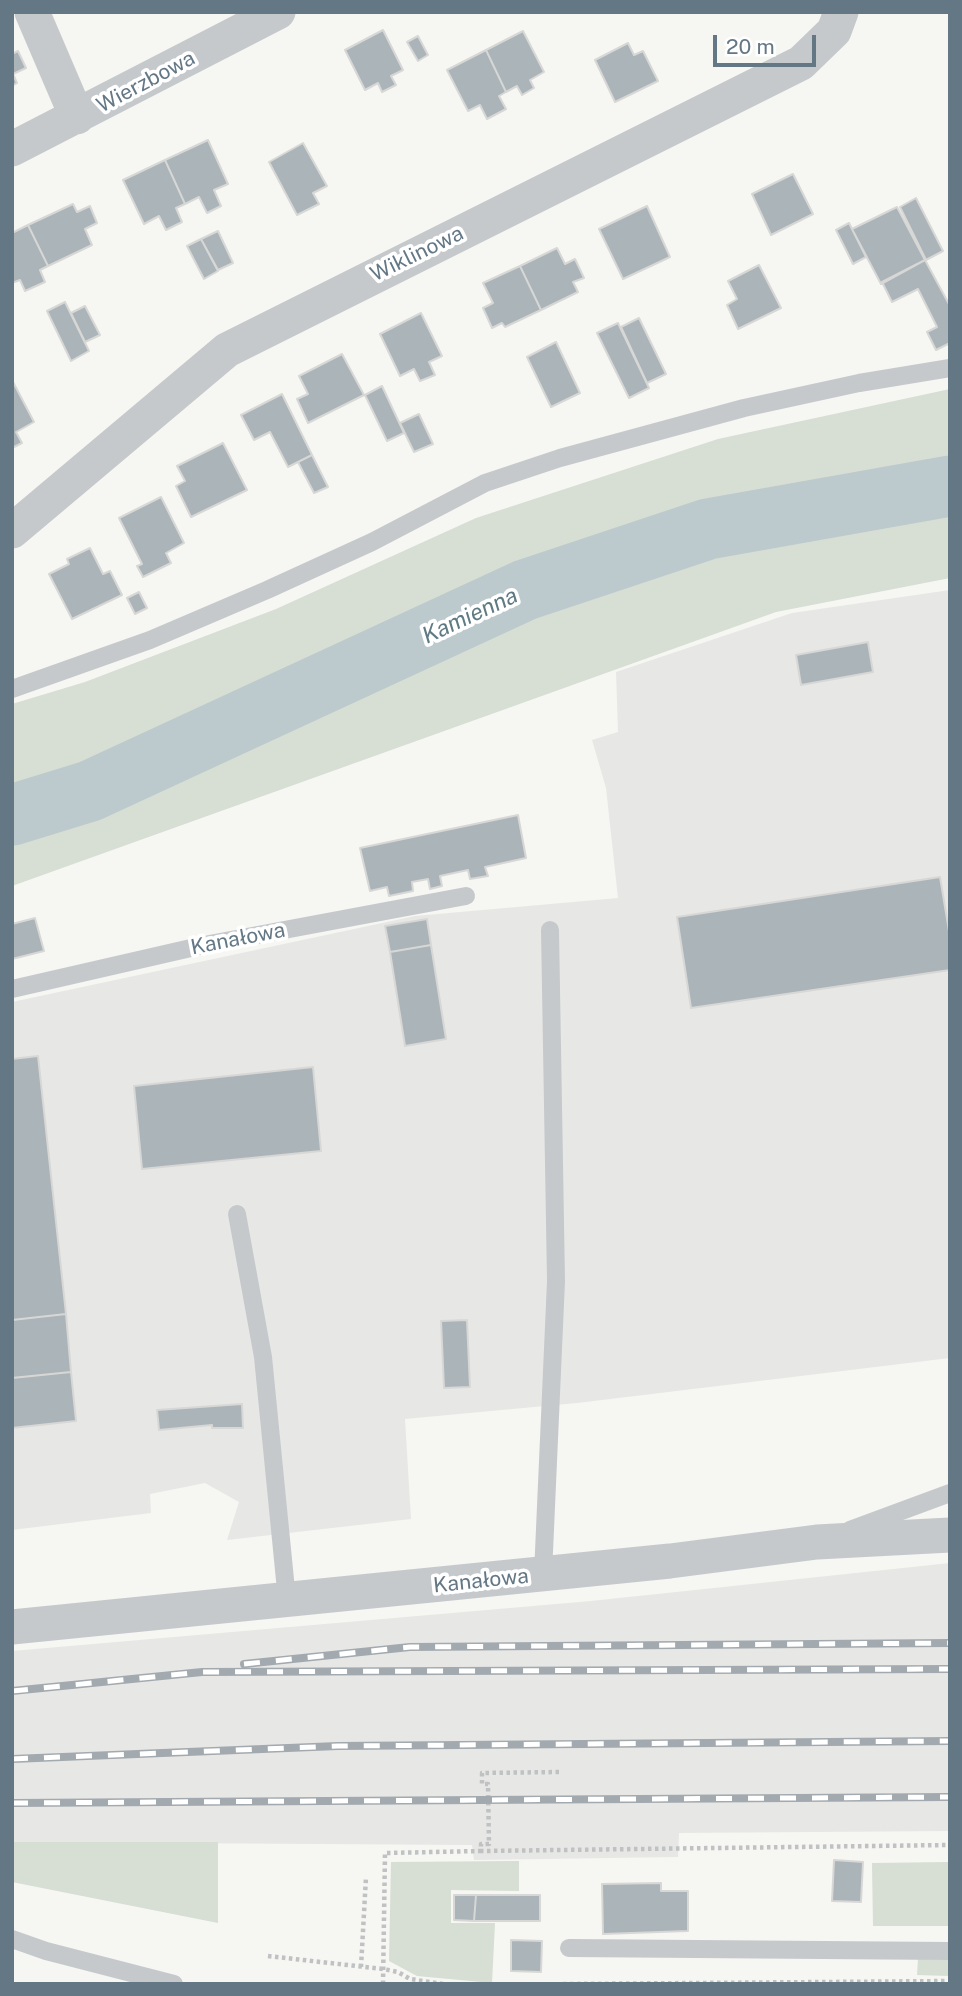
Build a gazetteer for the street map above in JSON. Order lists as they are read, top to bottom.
{
  "streets": {
    "street": ["Wierzbowa", "Wiklinowa", "Kanałowa"]
  },
  "water": ["Kamienna"],
  "scale_bar": "20 m"
}
